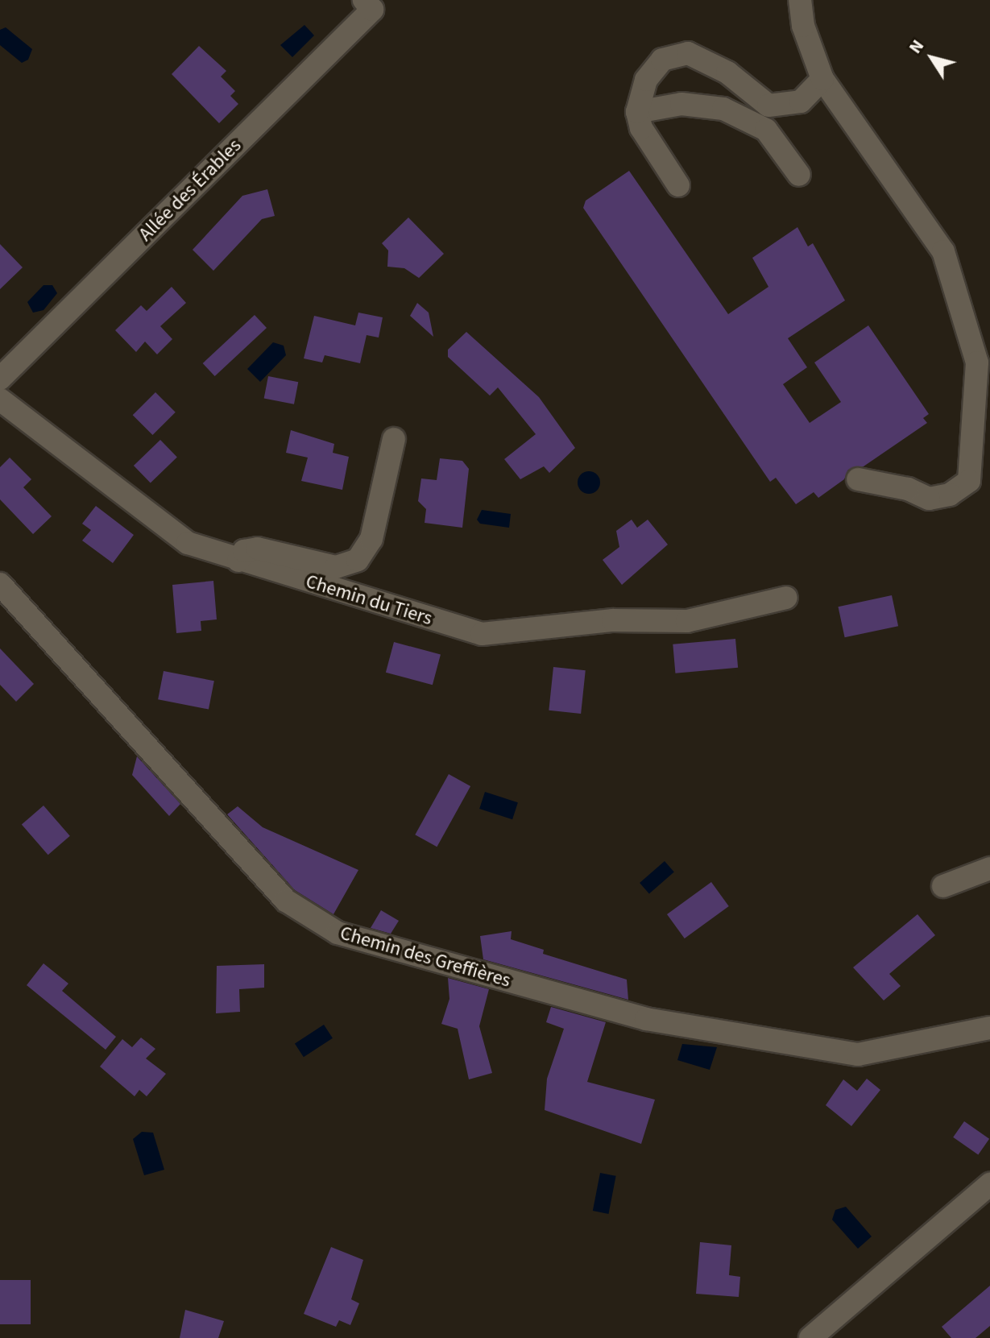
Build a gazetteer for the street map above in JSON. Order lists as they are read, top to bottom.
{
  "streets": {
    "street": ["Allée des Érables", "Chemin du Tiers", "Chemin des Greffières"]
  },
  "north": "top left"
}
